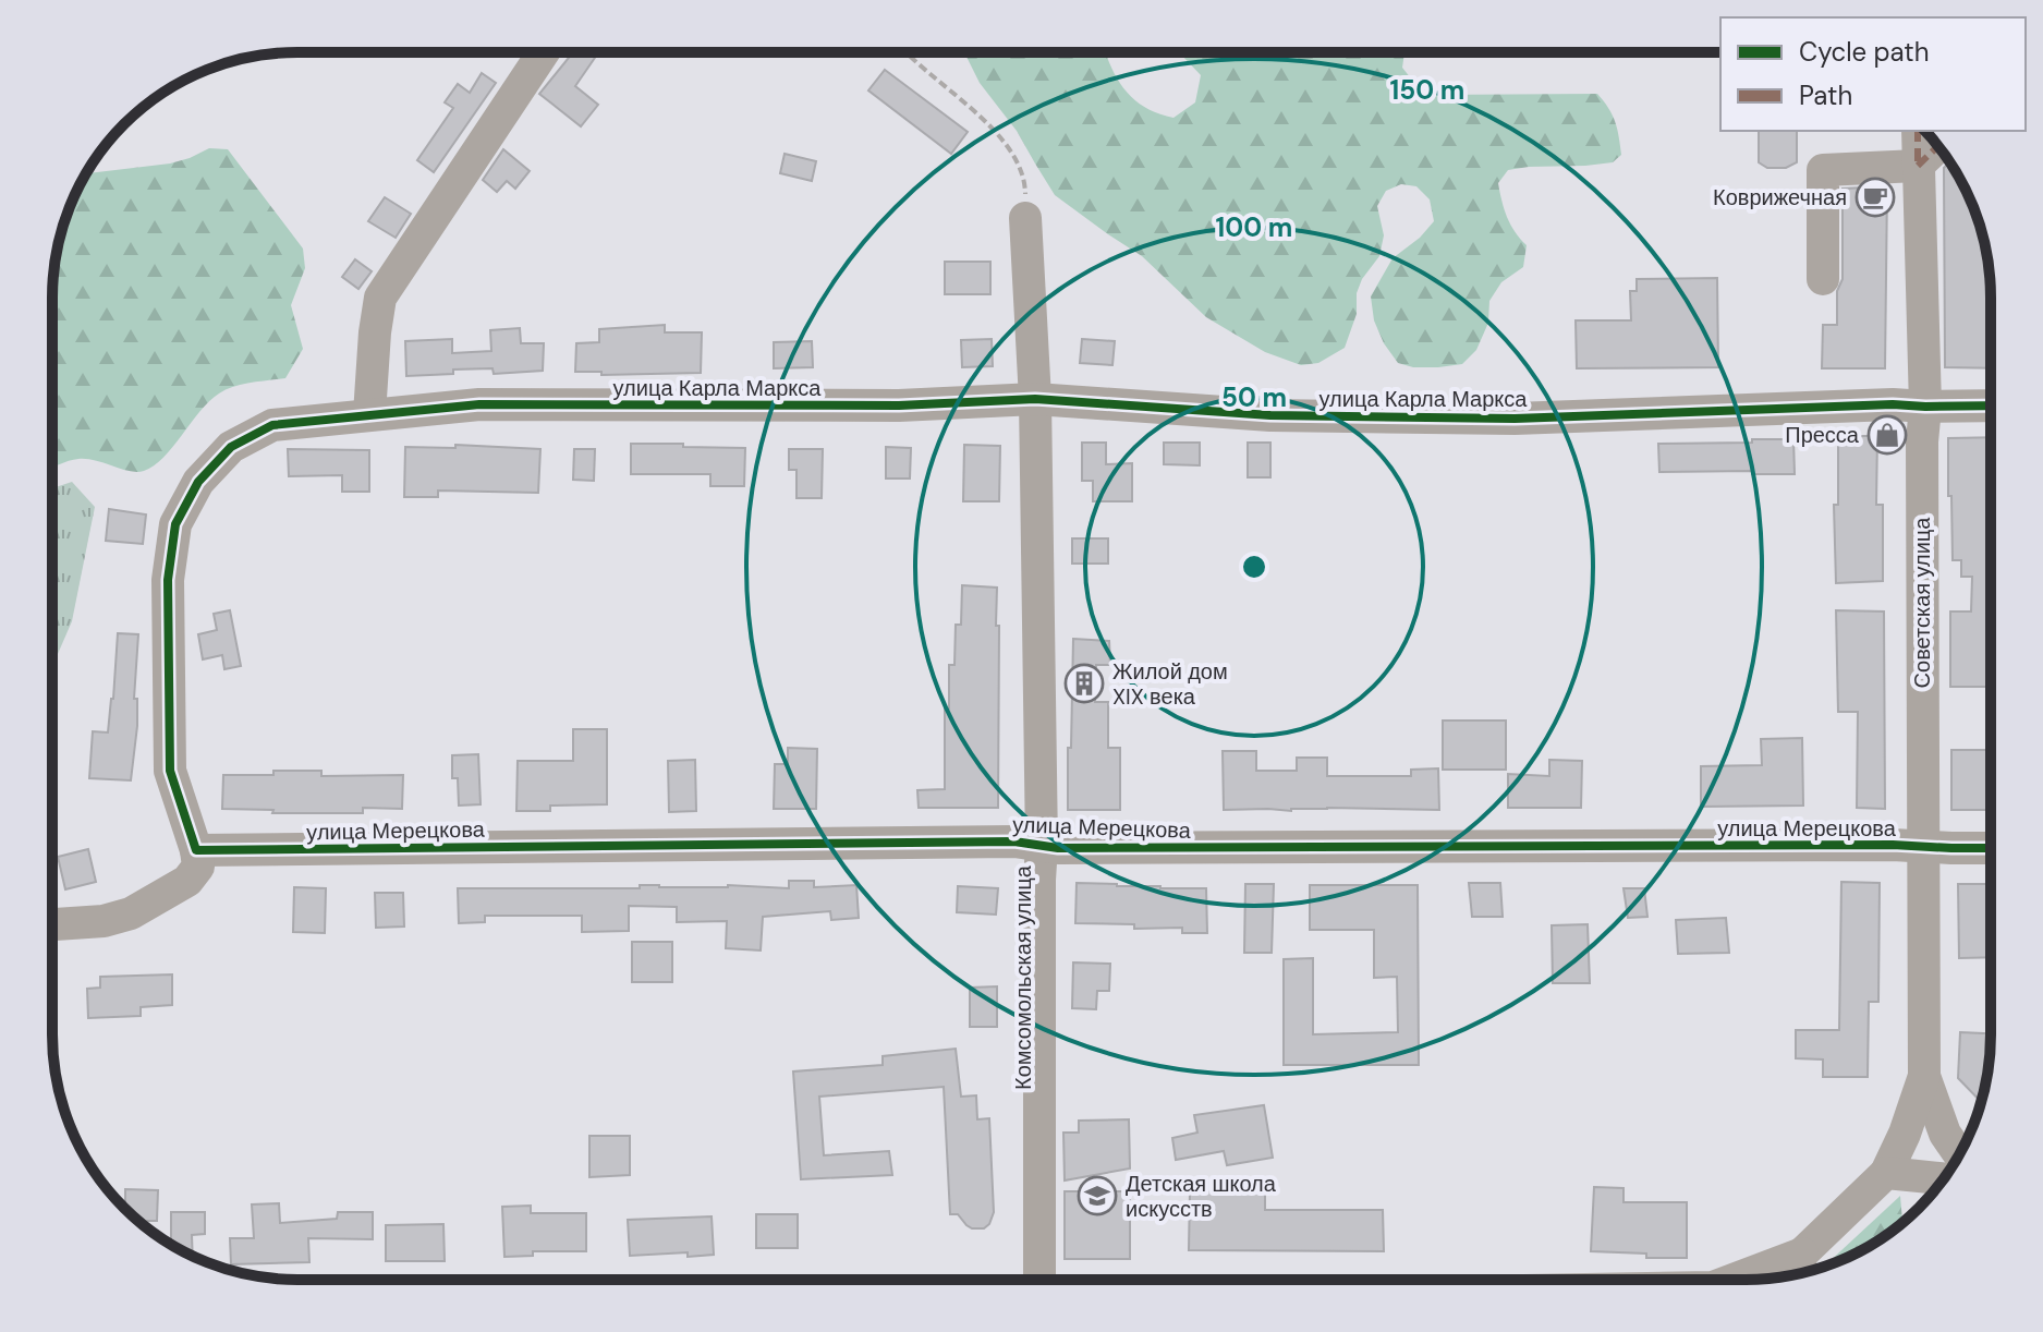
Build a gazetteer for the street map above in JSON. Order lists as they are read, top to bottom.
{
  "streets": {
    "street": [
      "улица Карла Маркса",
      "Советская улица",
      "улица Мерецкова",
      "Комсомольская улица"
    ]
  },
  "crossings": [
    ["улица Карла Маркса", "Советская улица"],
    ["улица Карла Маркса", "улица Мерецкова"],
    ["улица Карла Маркса", "Комсомольская улица"],
    ["Советская улица", "улица Мерецкова"],
    ["улица Мерецкова", "Комсомольская улица"]
  ],
  "places": {
    "cafe": ["Коврижечная"],
    "shop": ["Пресса"],
    "building": ["Жилой дом XIX века"],
    "school or university": ["Детская школа искусств"]
  },
  "legend": ["Cycle path", "Path"],
  "rings": ["150 m", "100 m", "50 m"]
}
